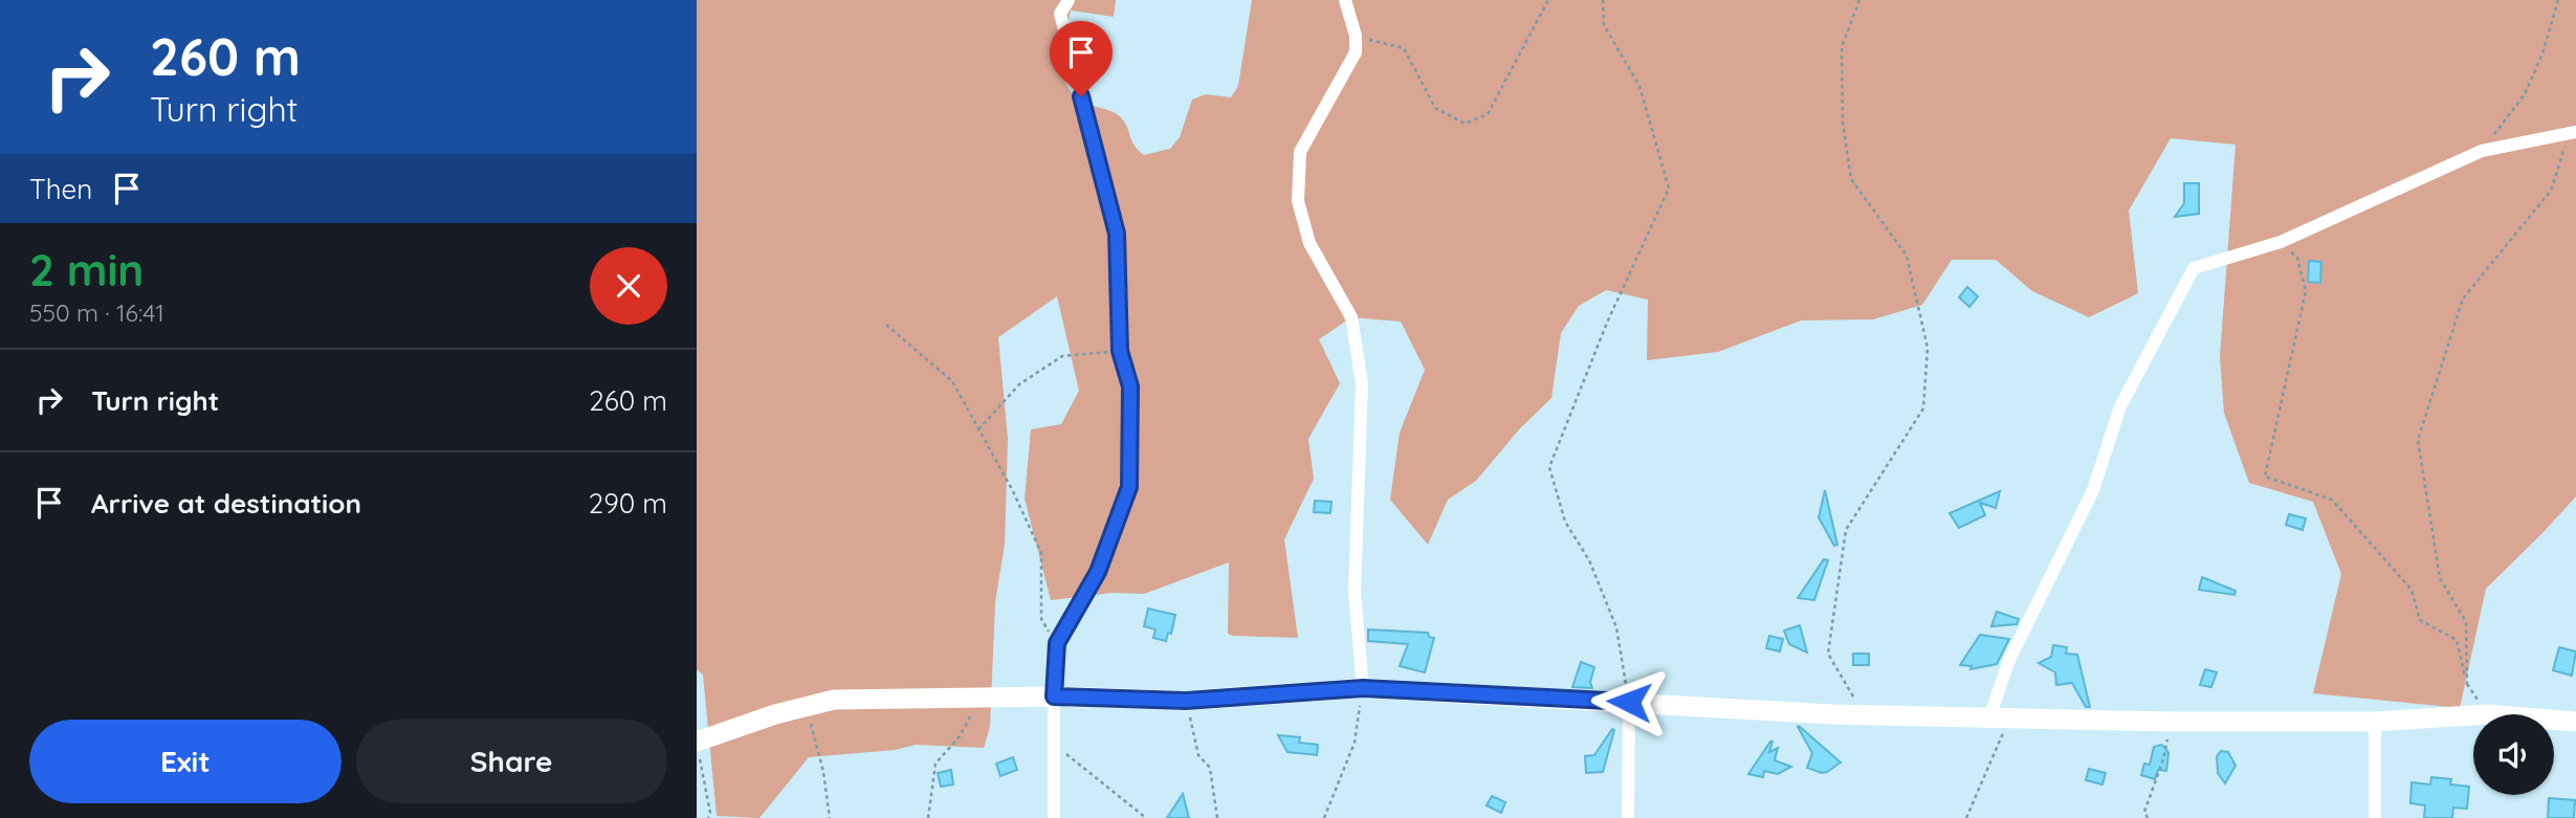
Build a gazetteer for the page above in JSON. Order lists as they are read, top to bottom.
{
  "page": {
    "turn": ["260 m", "Turn right"],
    "then": "Then",
    "heading": ["2 min", "550 m · 16:41"],
    "list": [
      {
        "name": "Turn right",
        "value": "260 m"
      },
      {
        "name": "Arrive at destination",
        "value": "290 m"
      }
    ],
    "buttons": ["Exit", "Share"]
  }
}
